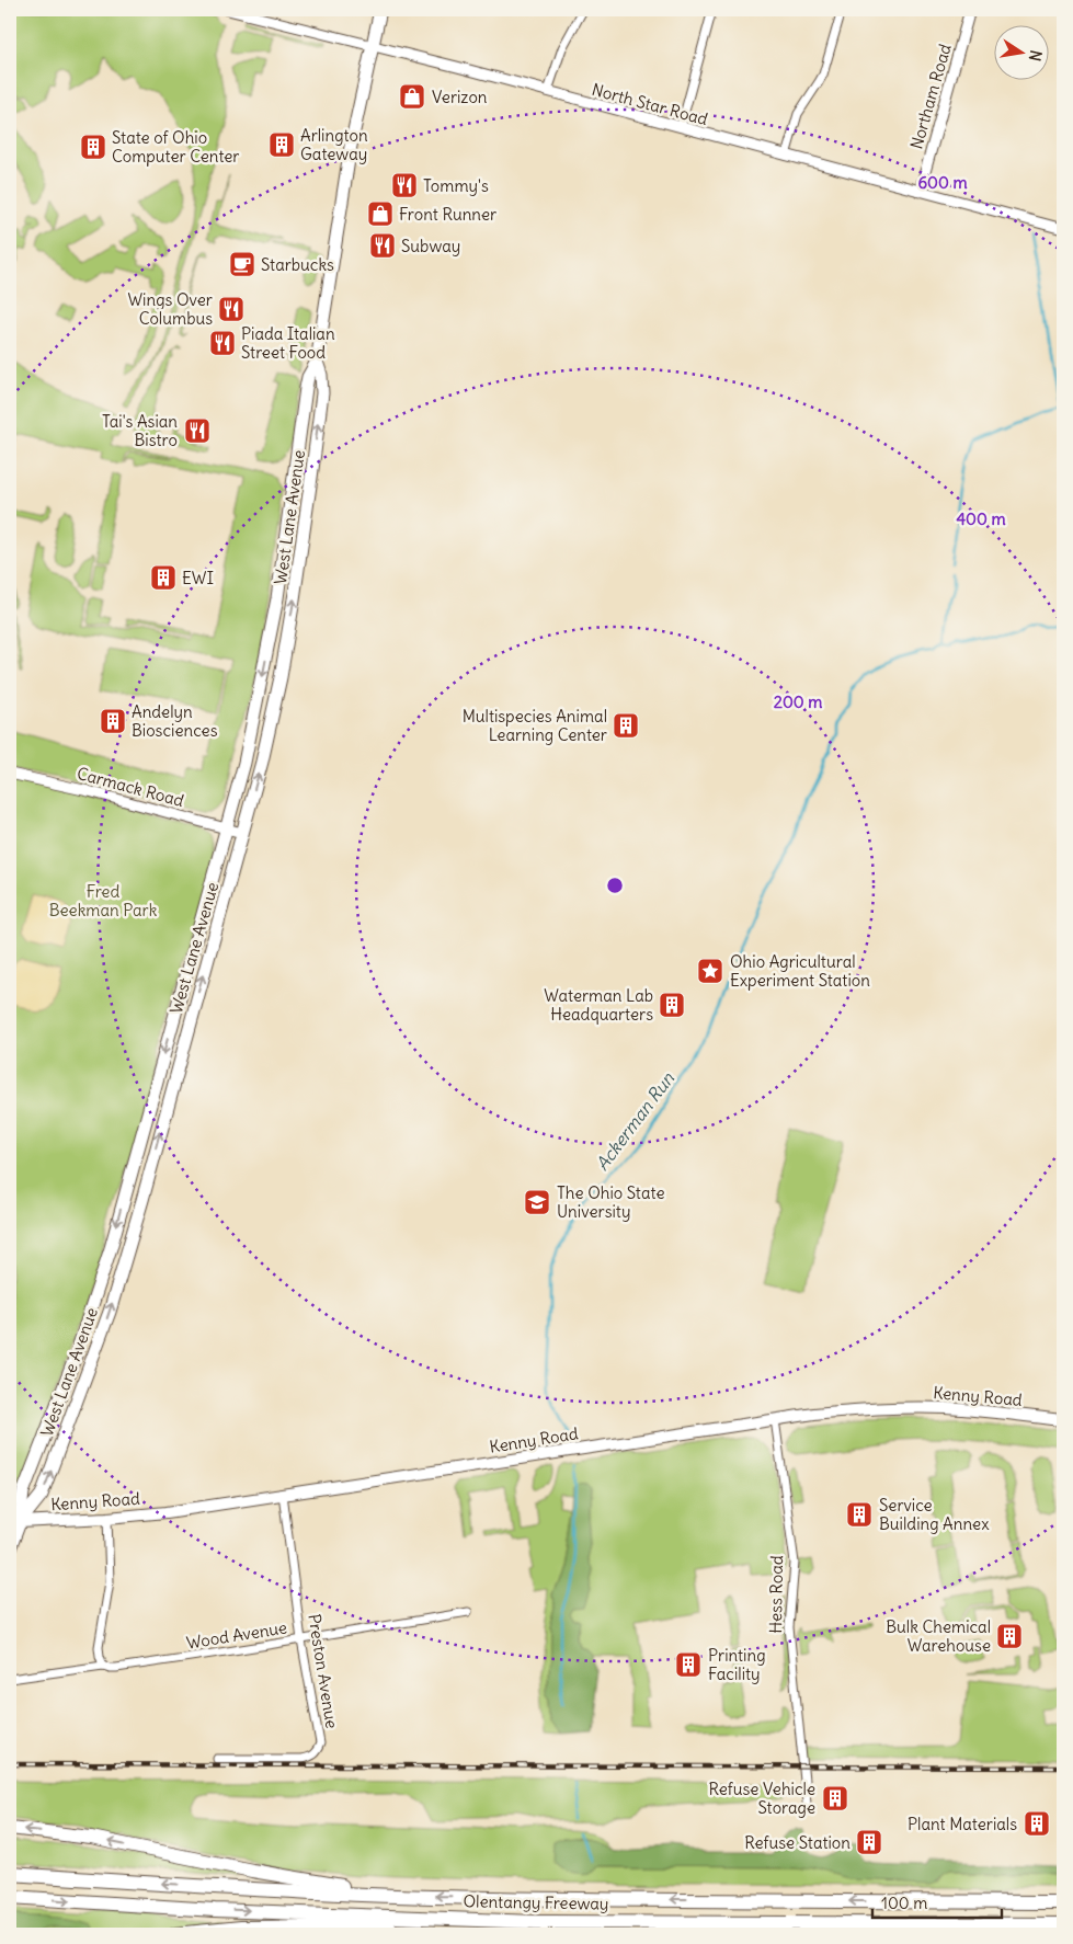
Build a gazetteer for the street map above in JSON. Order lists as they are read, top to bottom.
{
  "streets": {
    "highway": ["Olentangy Freeway"],
    "main road": ["West Lane Avenue", "Kenny Road"],
    "street": [
      "Northam Road",
      "North Star Road",
      "Carmack Road",
      "Hess Road",
      "Wood Avenue",
      "Preston Avenue"
    ]
  },
  "crossings": [
    ["Northam Road", "North Star Road"],
    ["North Star Road", "West Lane Avenue"],
    ["West Lane Avenue", "Carmack Road"],
    ["West Lane Avenue", "Kenny Road"],
    ["Kenny Road", "Hess Road"],
    ["Kenny Road", "Preston Avenue"],
    ["Wood Avenue", "Preston Avenue"]
  ],
  "water": ["Ackerman Run"],
  "parks": ["Fred Beekman Park"],
  "places": {
    "shop": ["Verizon", "Front Runner"],
    "building": [
      "Arlington Gateway",
      "State of Ohio Computer Center",
      "EWI",
      "Andelyn Biosciences",
      "Multispecies Animal Learning Center",
      "Waterman Lab Headquarters",
      "Service Building Annex",
      "Bulk Chemical Warehouse",
      "Printing Facility",
      "Refuse Vehicle Storage",
      "Plant Materials",
      "Refuse Station"
    ],
    "restaurant": [
      "Tommy's",
      "Subway",
      "Wings Over Columbus",
      "Piada Italian Street Food",
      "Tai's Asian Bistro"
    ],
    "cafe": ["Starbucks"],
    "place": ["Ohio Agricultural Experiment Station"],
    "school or university": ["The Ohio State University"]
  },
  "scale_bar": "100 m",
  "north": "right",
  "rings": ["600 m", "400 m", "200 m"]
}
